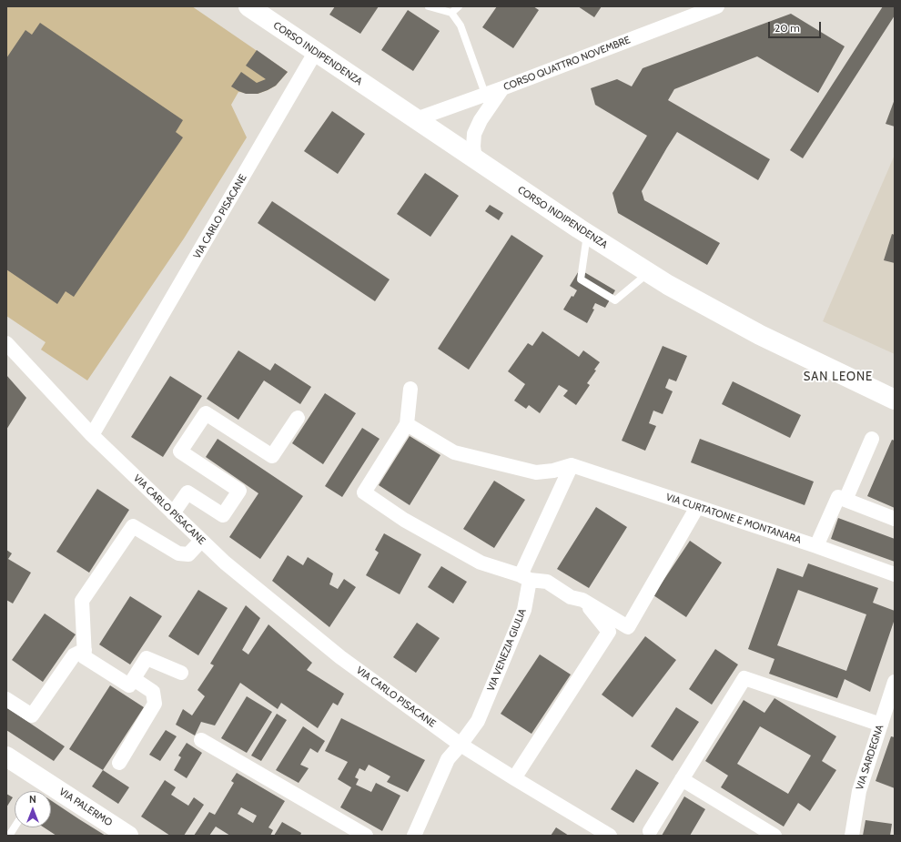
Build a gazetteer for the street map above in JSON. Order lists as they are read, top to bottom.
{
  "streets": {
    "main road": ["CORSO INDIPENDENZA", "VIA PALERMO"],
    "street": [
      "CORSO QUATTRO NOVEMBRE",
      "VIA CARLO PISACANE",
      "VIA CURTATONE E MONTANARA",
      "VIA VENEZIA GIULIA",
      "VIA SARDEGNA"
    ]
  },
  "crossings": [
    ["CORSO INDIPENDENZA", "CORSO QUATTRO NOVEMBRE"],
    ["CORSO INDIPENDENZA", "VIA CARLO PISACANE"],
    ["VIA CARLO PISACANE", "VIA VENEZIA GIULIA"],
    ["VIA CURTATONE E MONTANARA", "VIA VENEZIA GIULIA"]
  ],
  "districts": ["SAN LEONE"],
  "scale_bar": "20 m",
  "north": "top"
}
